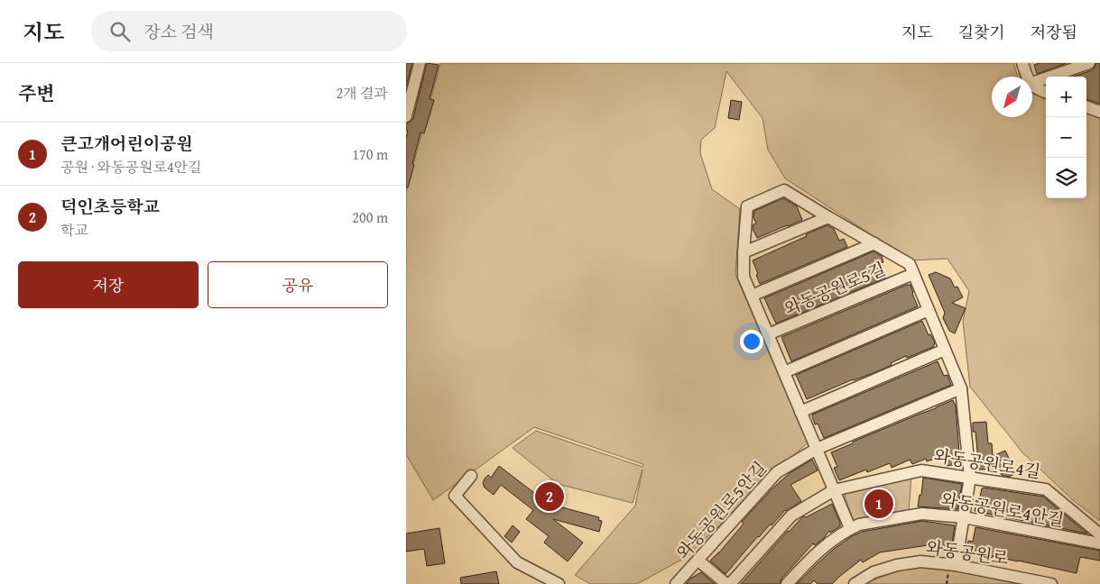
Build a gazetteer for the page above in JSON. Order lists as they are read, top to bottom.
{
  "streets": {
    "street": [
      "와동공원로5길",
      "와동공원로4길",
      "와동공원로4안길",
      "와동공원로5안길",
      "와동공원로"
    ]
  },
  "crossings": [
    ["와동공원로5길", "와동공원로4길"],
    ["와동공원로5길", "와동공원로4안길"],
    ["와동공원로5길", "와동공원로5안길"],
    ["와동공원로5길", "와동공원로"]
  ],
  "north": "bottom left",
  "page": {
    "header": "지도",
    "search": "장소 검색",
    "nav": ["지도", "길찾기", "저장됨"],
    "heading": ["주변", "2개 결과"],
    "map_buttons": ["+", "−"],
    "list": [
      {
        "mark": "1",
        "name": "큰고개어린이공원",
        "note": "공원 · 와동공원로4안길",
        "value": "170 m"
      },
      {
        "mark": "2",
        "name": "덕인초등학교",
        "note": "학교",
        "value": "200 m"
      }
    ],
    "buttons": ["저장", "공유"],
    "pins": ["2", "1"]
  }
}
